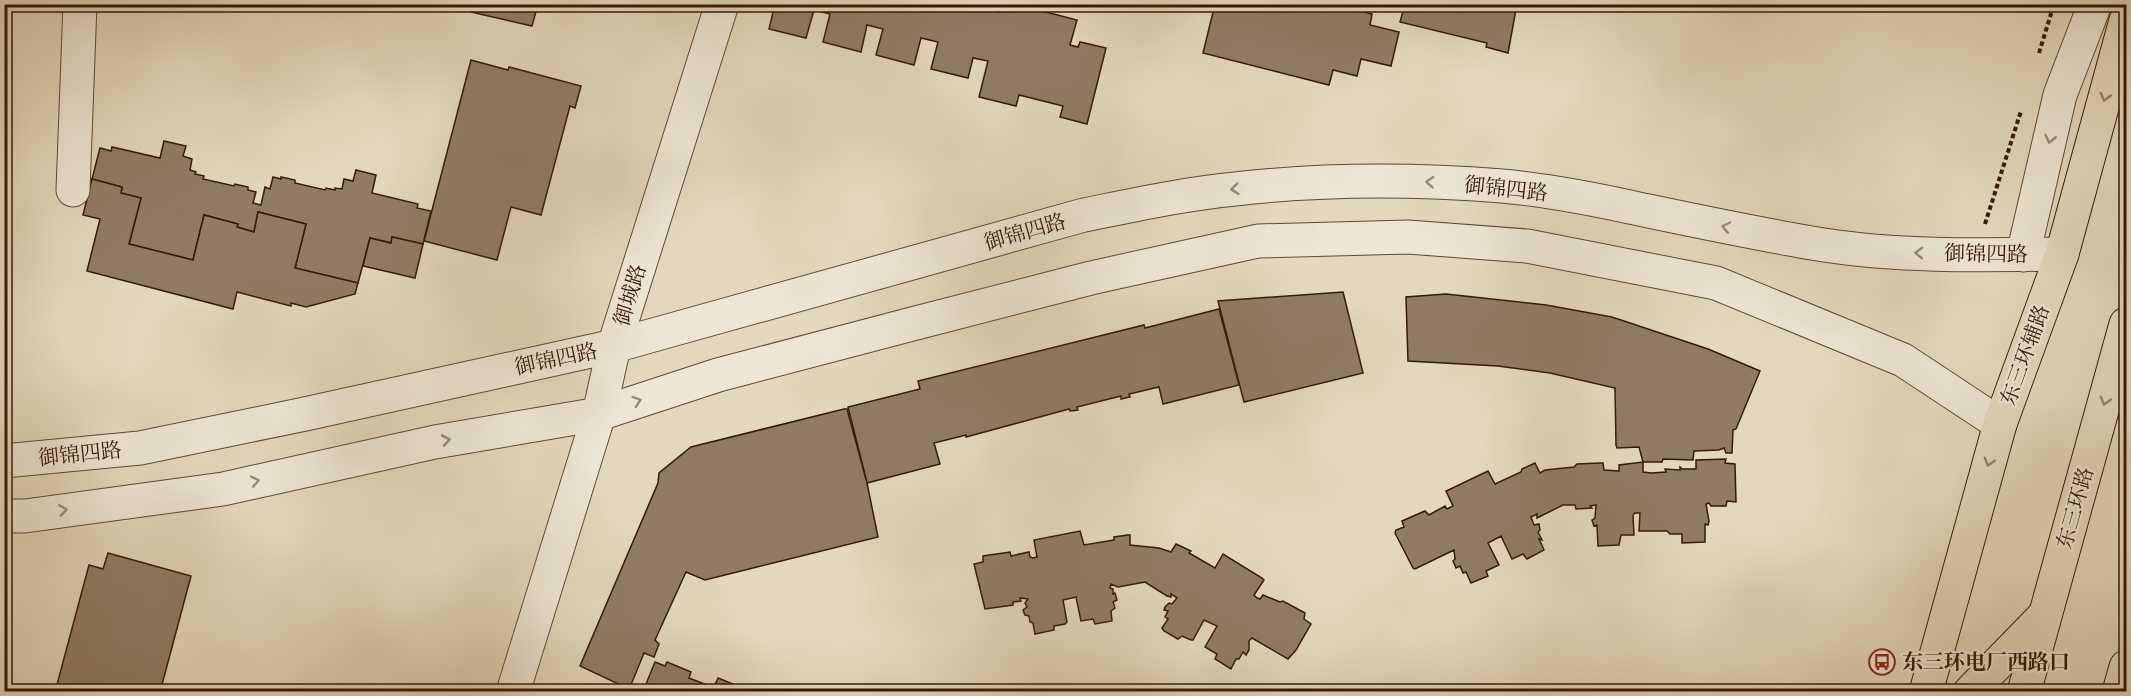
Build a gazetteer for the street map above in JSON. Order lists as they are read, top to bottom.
{
  "streets": {
    "main road": ["东三环辅路", "东三环路"],
    "street": ["御锦四路", "御城路"]
  },
  "crossings": [
    ["御锦四路", "御城路"],
    ["御锦四路", "东三环辅路"]
  ],
  "one_way": ["东三环辅路", "东三环路"],
  "places": {
    "bus stop": ["东三环电厂西路口"]
  }
}
